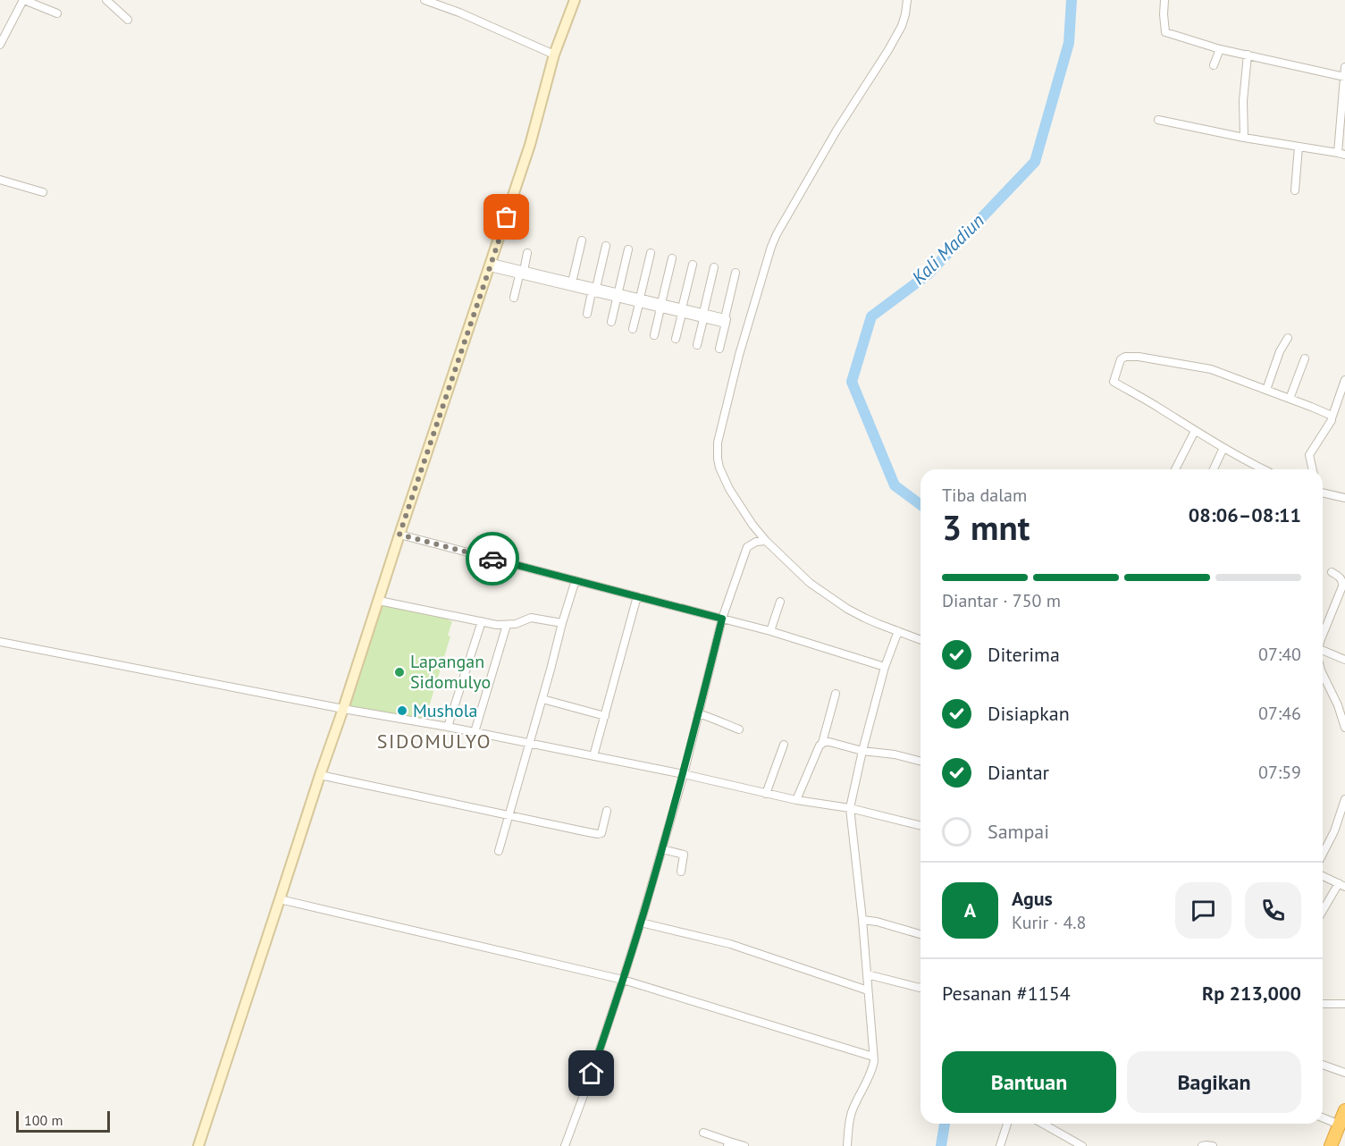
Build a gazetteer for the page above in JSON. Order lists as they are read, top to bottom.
{
  "districts": ["SIDOMULYO"],
  "water": ["Kali Madiun"],
  "places": ["Lapangan Sidomulyo", "Mushola"],
  "scale_bar": "100 m",
  "page": {
    "heading": ["3 mnt", "Tiba dalam", "08:06–08:11"],
    "panel": [
      "Agus",
      "Kurir · 4.8",
      "Pesanan #1154",
      "Rp 213,000"
    ],
    "bar": "Diantar · 750 m",
    "list": [
      ["Diterima", "07:40"],
      ["Disiapkan", "07:46"],
      ["Diantar", "07:59"],
      "Sampai"
    ],
    "round": "A",
    "buttons": ["Bantuan", "Bagikan"],
    "scale": "100 m"
  }
}
